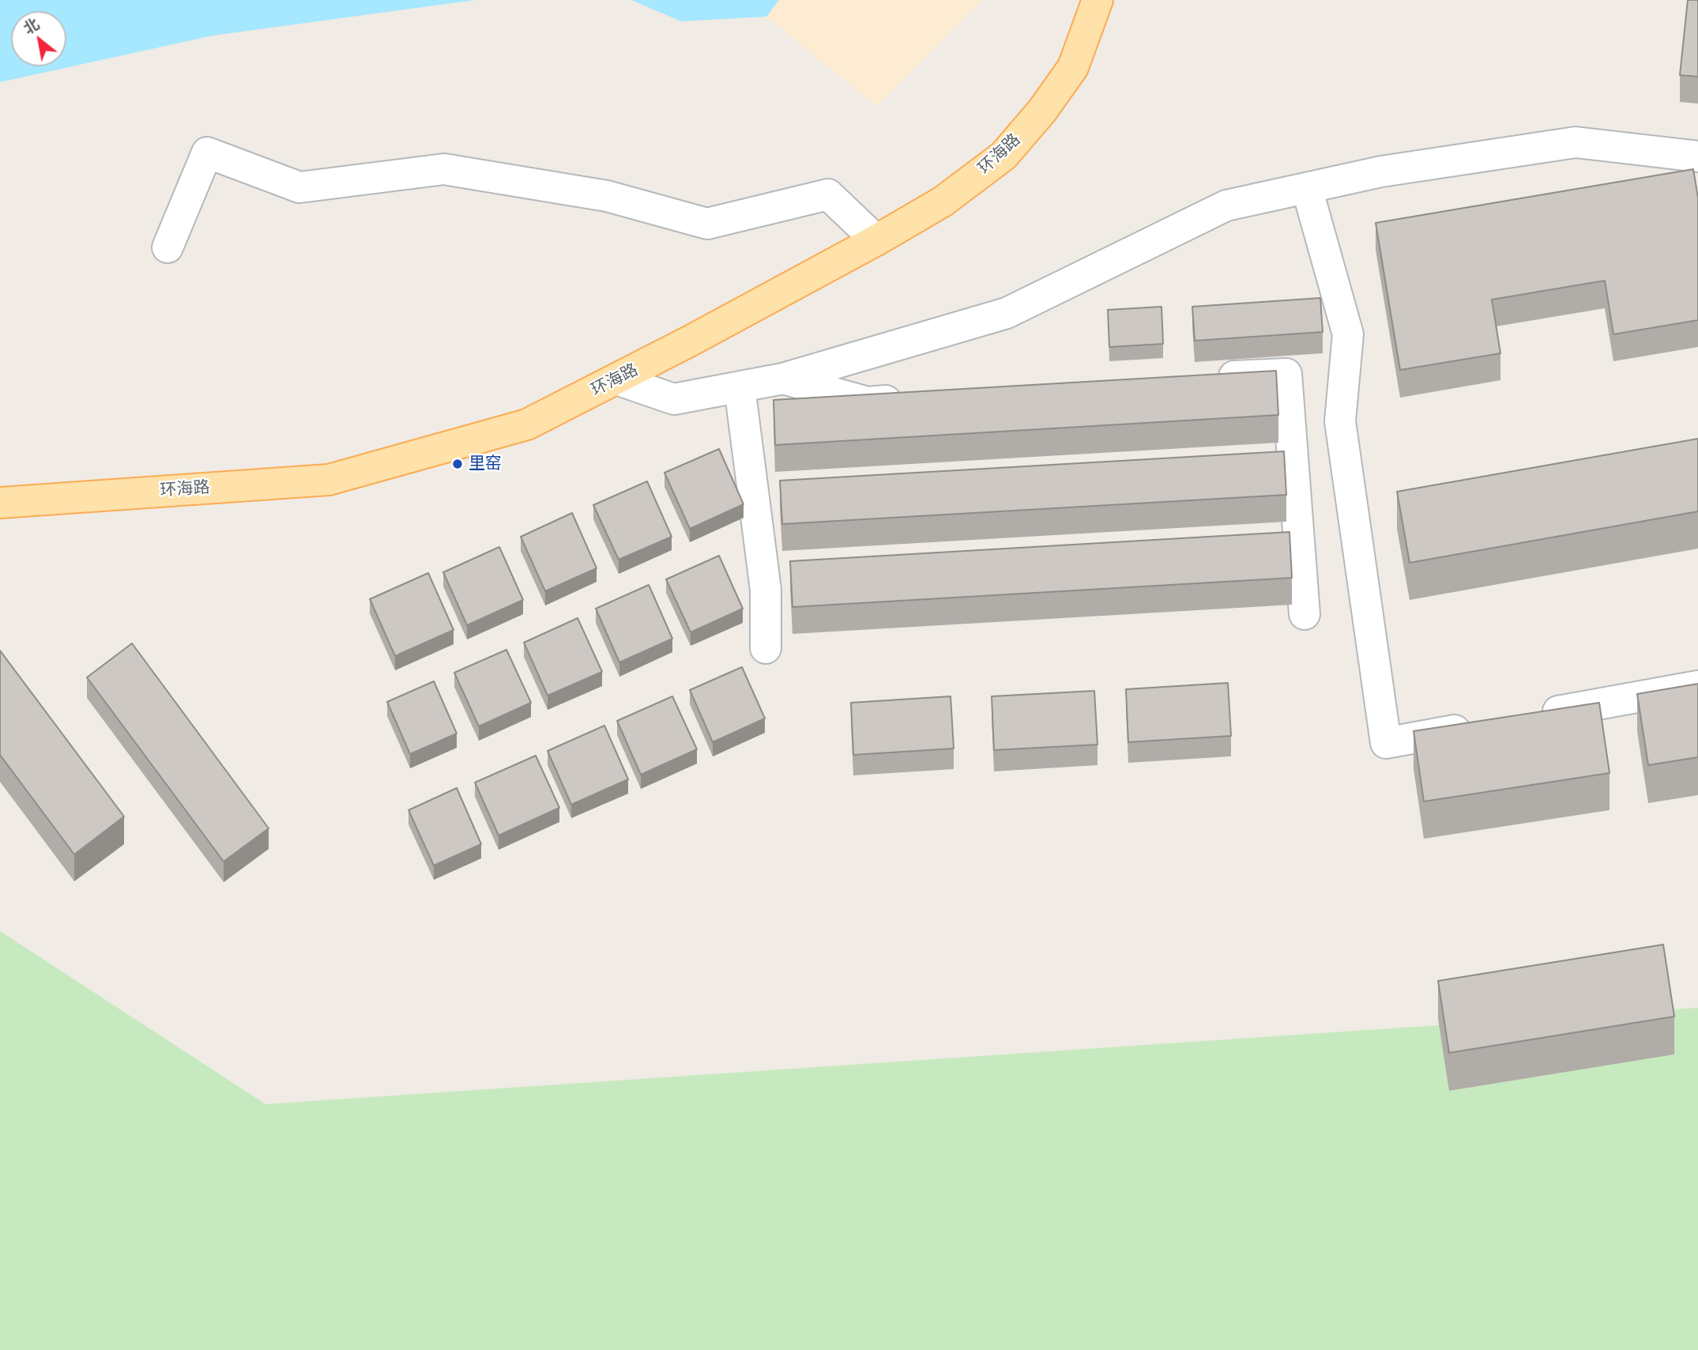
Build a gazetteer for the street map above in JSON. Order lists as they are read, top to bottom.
{
  "streets": {
    "main road": ["环海路"]
  },
  "places": ["里窑"],
  "north": "top left"
}
